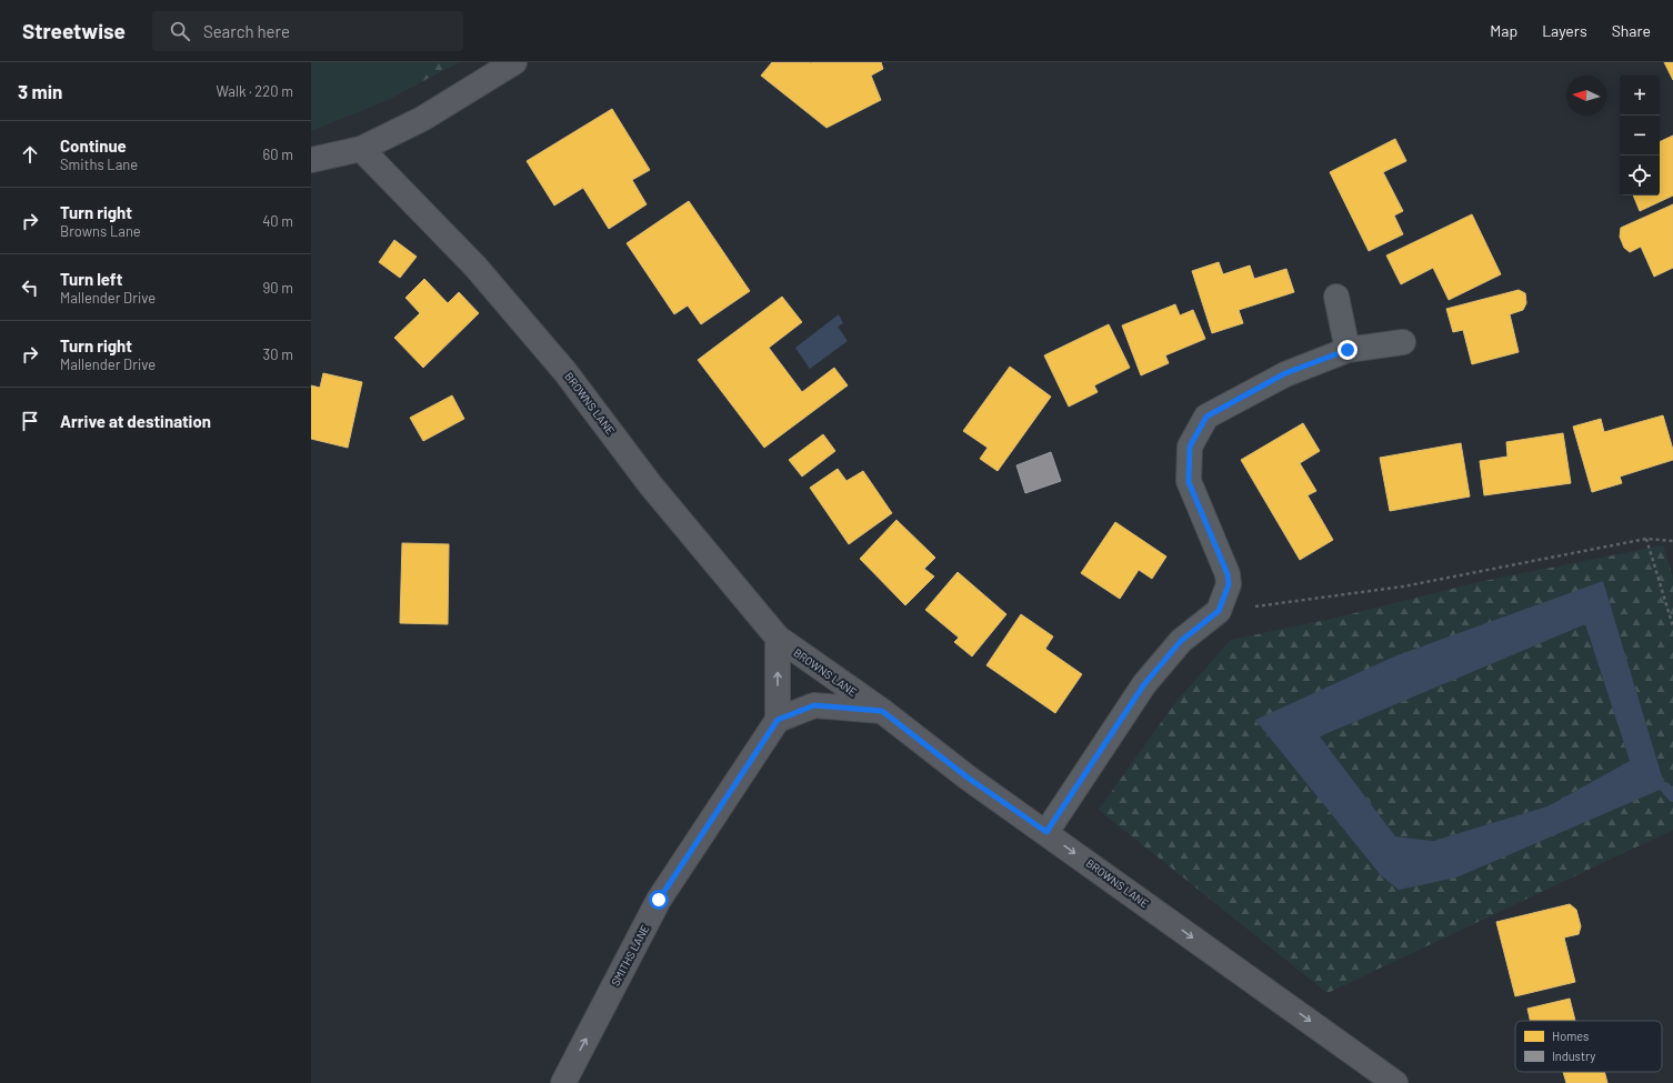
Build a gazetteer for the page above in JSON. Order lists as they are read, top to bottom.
{
  "streets": {
    "street": ["BROWNS LANE", "SMITHS LANE"]
  },
  "one_way": ["SMITHS LANE"],
  "legend": ["Homes", "Industry"],
  "north": "left",
  "page": {
    "header": "Streetwise",
    "search": "Search here",
    "nav": ["Map", "Layers", "Share"],
    "heading": ["3 min", "Walk · 220 m"],
    "map_buttons": ["+", "−"],
    "list": [
      ["Continue", "Smiths Lane", "60 m"],
      ["Turn right", "Browns Lane", "40 m"],
      ["Turn left", "Mallender Drive", "90 m"],
      ["Turn right", "Mallender Drive", "30 m"],
      "Arrive at destination"
    ]
  }
}
